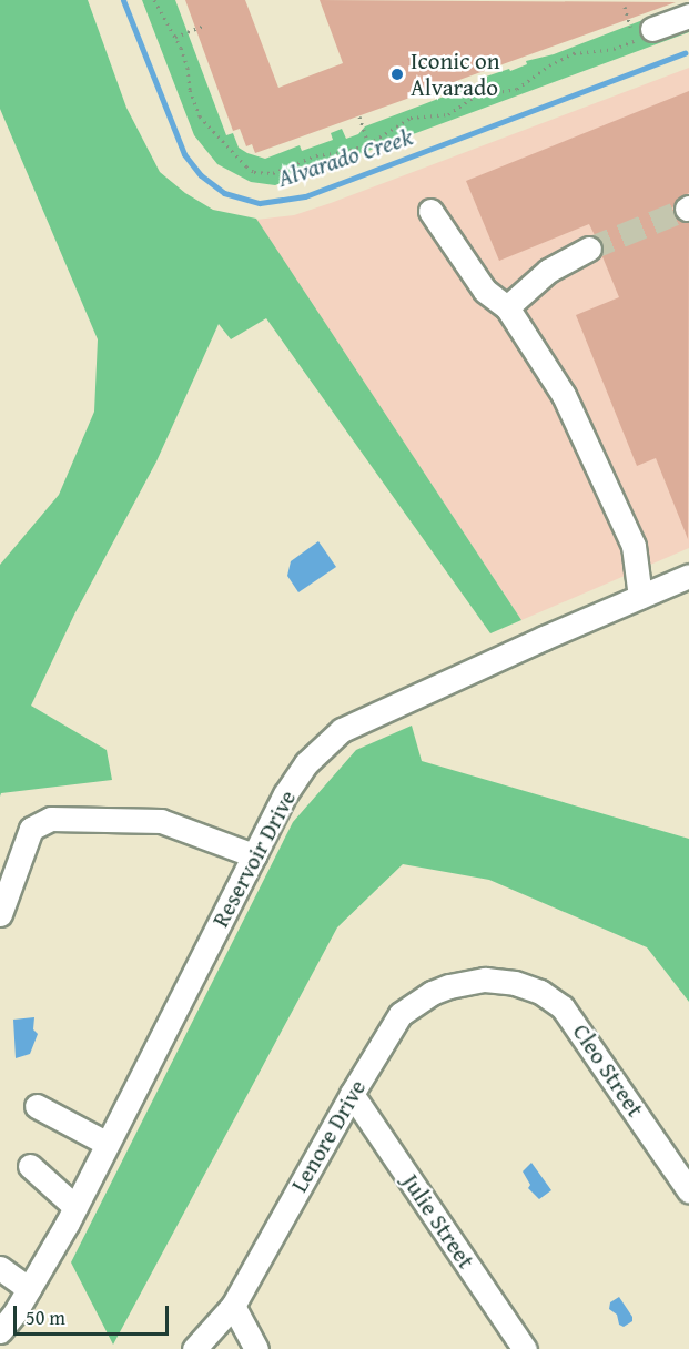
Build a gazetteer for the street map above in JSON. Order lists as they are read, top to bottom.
{
  "streets": {
    "street": [
      "Reservoir Drive",
      "Cleo Street",
      "Lenore Drive",
      "Julie Street"
    ]
  },
  "crossings": [
    ["Cleo Street", "Lenore Drive"],
    ["Lenore Drive", "Julie Street"]
  ],
  "water": ["Alvarado Creek"],
  "places": ["Iconic on Alvarado"],
  "scale_bar": "50 m"
}
